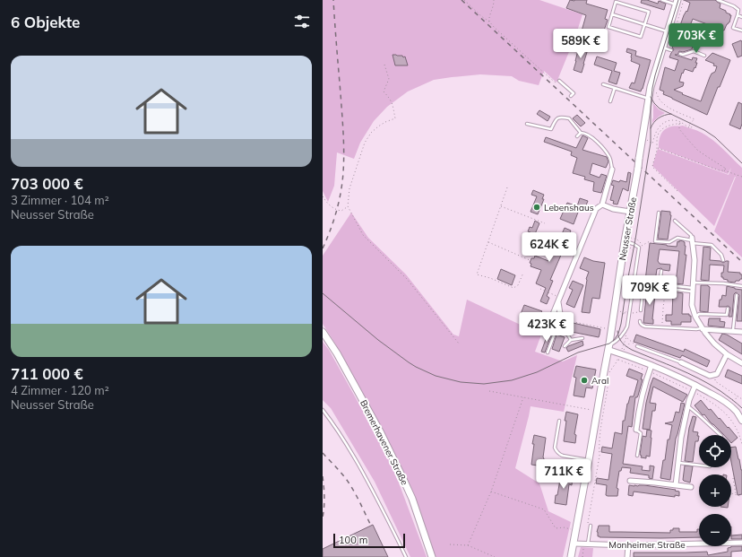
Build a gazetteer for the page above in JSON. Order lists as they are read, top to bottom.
{
  "streets": {
    "main road": ["Neusser Straße", "Bremerhavener Straße"],
    "street": ["Monheimer Straße"]
  },
  "crossings": [
    ["Neusser Straße", "Monheimer Straße"]
  ],
  "places": ["Lebenshaus", "Aral"],
  "scale_bar": "100 m",
  "page": {
    "heading": "6 Objekte",
    "price": [
      "703K €",
      "589K €",
      "624K €",
      "709K €",
      "423K €",
      "711K €"
    ],
    "list": [
      {
        "name": "703 000 €",
        "note": "3 Zimmer · 104 m² · Neusser Straße"
      },
      {
        "name": "711 000 €",
        "note": "4 Zimmer · 120 m² · Neusser Straße"
      }
    ],
    "map_buttons": ["+", "−"],
    "scale": "100 m"
  }
}
